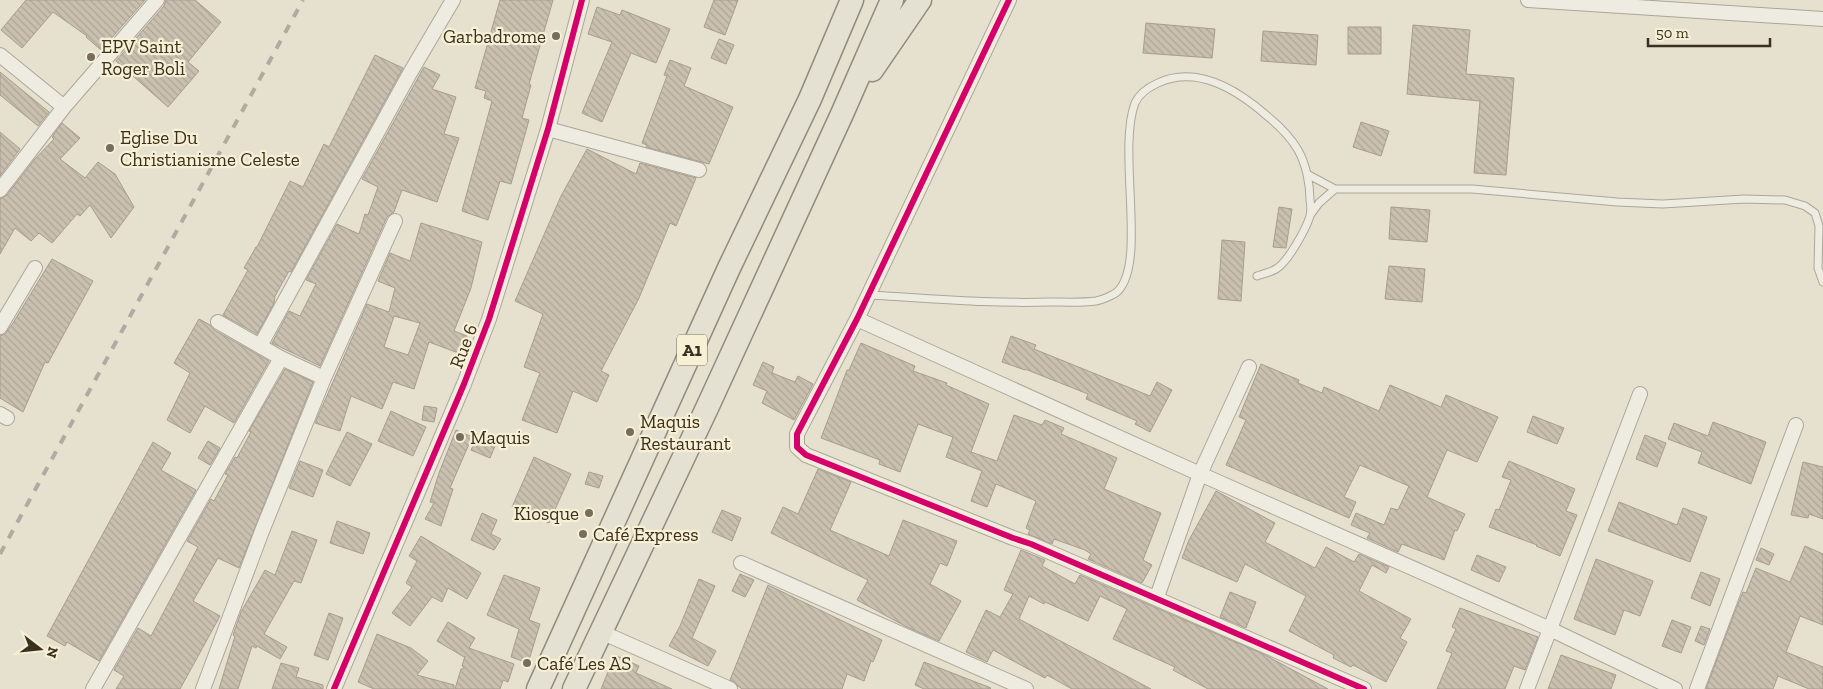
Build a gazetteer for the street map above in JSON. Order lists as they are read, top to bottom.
{
  "streets": {
    "main road": ["A1"],
    "street": ["Rue 6"]
  },
  "places": [
    "Garbadrome",
    "EPV Saint Roger Boli",
    "Eglise Du Christianisme Celeste",
    "Maquis Restaurant",
    "Maquis",
    "Kiosque",
    "Café Express",
    "Café Les AS"
  ],
  "scale_bar": "50 m",
  "north": "right"
}
